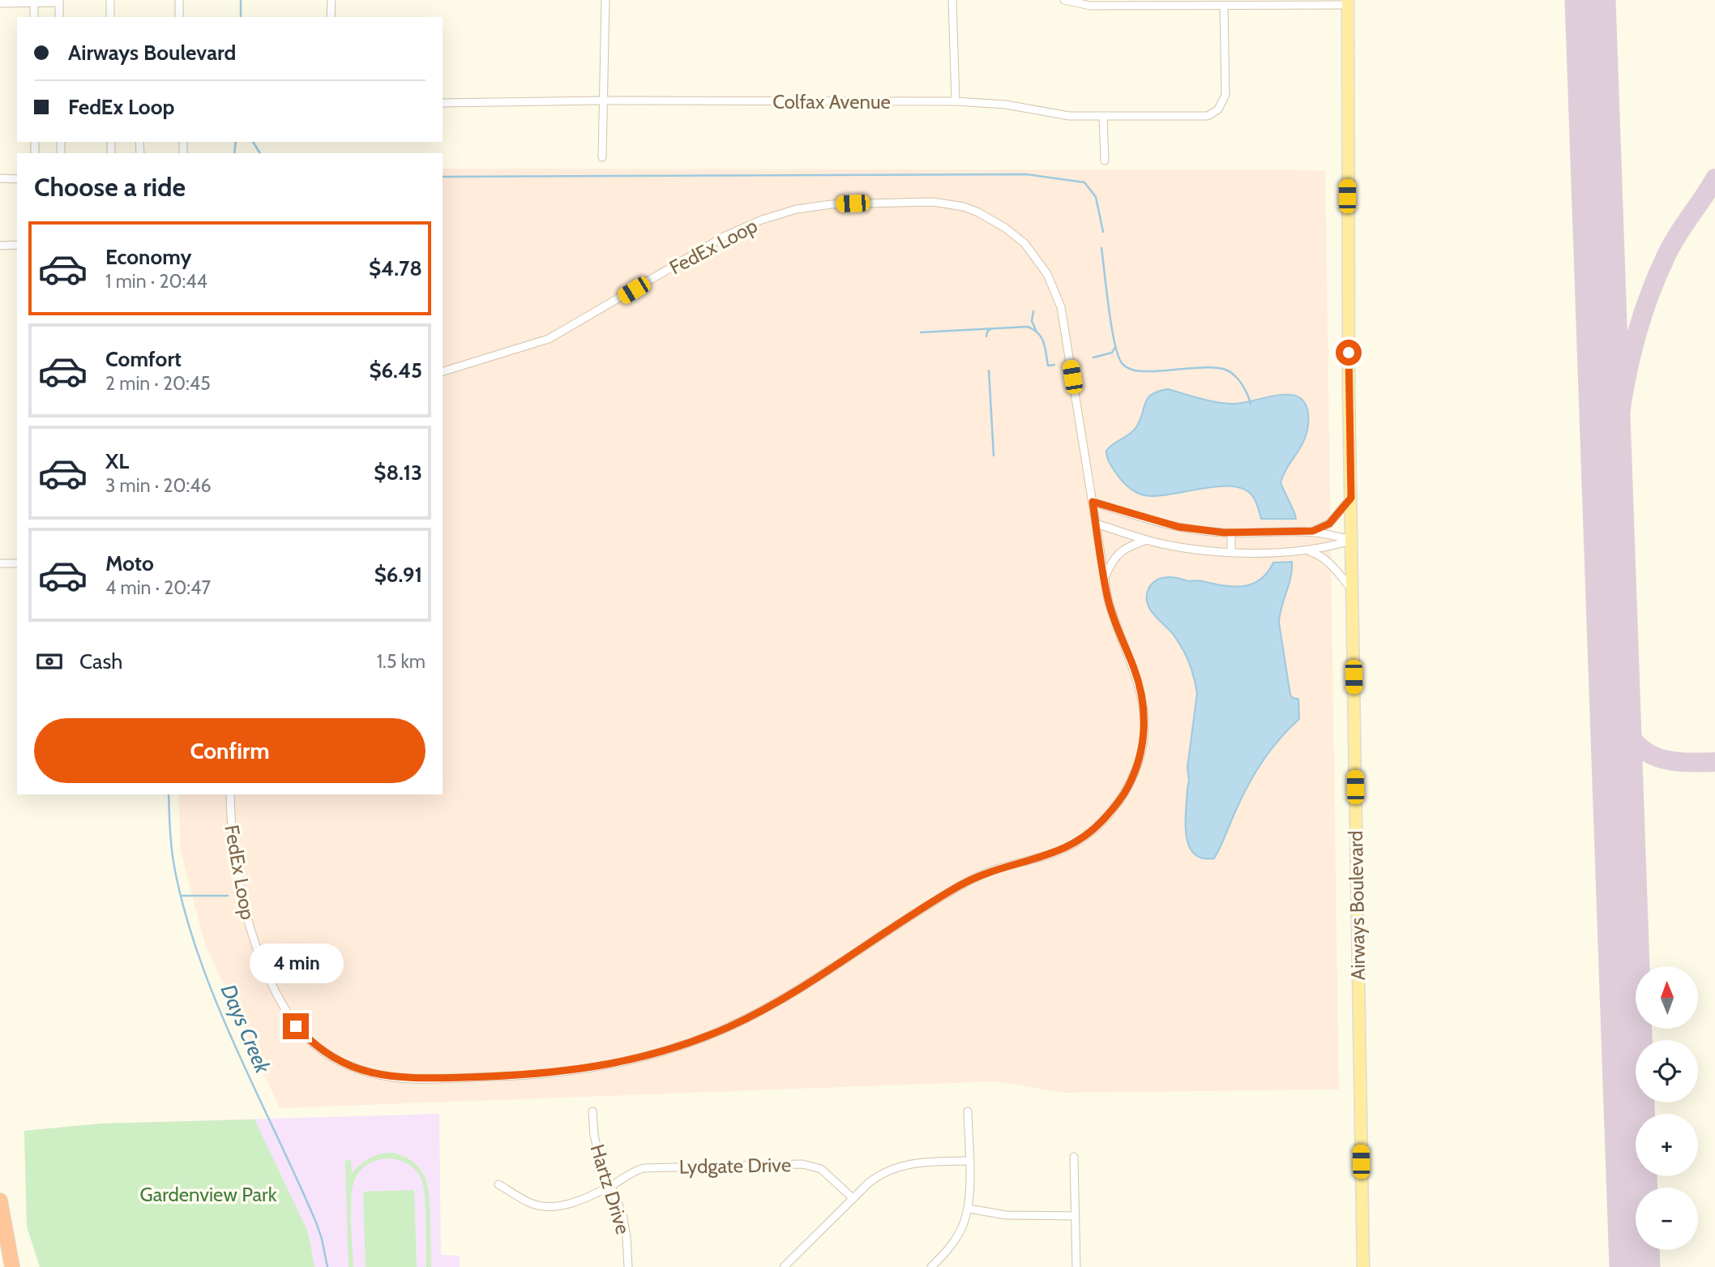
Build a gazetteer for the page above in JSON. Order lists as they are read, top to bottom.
{
  "streets": {
    "main road": ["Airways Boulevard"],
    "street": [
      "Colfax Avenue",
      "FedEx Loop",
      "Lydgate Drive",
      "Hartz Drive"
    ]
  },
  "crossings": [
    ["Lydgate Drive", "Hartz Drive"]
  ],
  "water": ["Days Creek"],
  "parks": ["Gardenview Park"],
  "north": "top",
  "page": {
    "banner": ["Airways Boulevard", "FedEx Loop"],
    "heading": "Choose a ride",
    "list": [
      {
        "name": "Economy",
        "note": "1 min · 20:44",
        "value": "$4.78"
      },
      {
        "name": "Comfort",
        "note": "2 min · 20:45",
        "value": "$6.45"
      },
      {
        "name": "XL",
        "note": "3 min · 20:46",
        "value": "$8.13"
      },
      {
        "name": "Moto",
        "note": "4 min · 20:47",
        "value": "$6.91"
      }
    ],
    "pay": ["Cash", "1.5 km"],
    "buttons": "Confirm",
    "bubble": "4 min",
    "map_buttons": ["+", "−"]
  }
}
